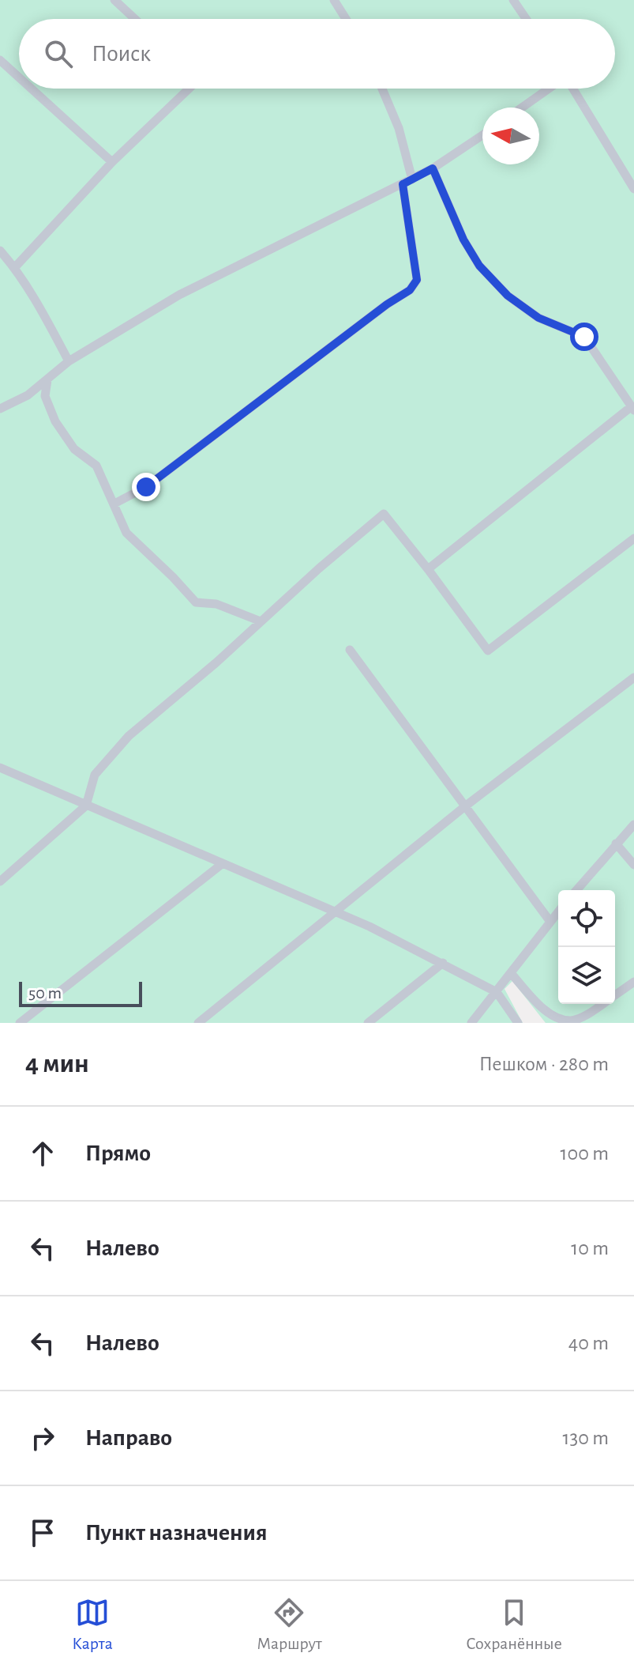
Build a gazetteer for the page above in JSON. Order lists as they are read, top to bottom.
{
  "scale_bar": "50 m",
  "north": "left",
  "page": {
    "search": "Поиск",
    "scale": "50 m",
    "heading": ["4 мин", "Пешком · 280 m"],
    "list": [
      ["Прямо", "100 m"],
      ["Налево", "10 m"],
      ["Налево", "40 m"],
      ["Направо", "130 m"],
      "Пункт назначения"
    ],
    "nav": ["Карта", "Маршрут", "Сохранённые"]
  }
}
